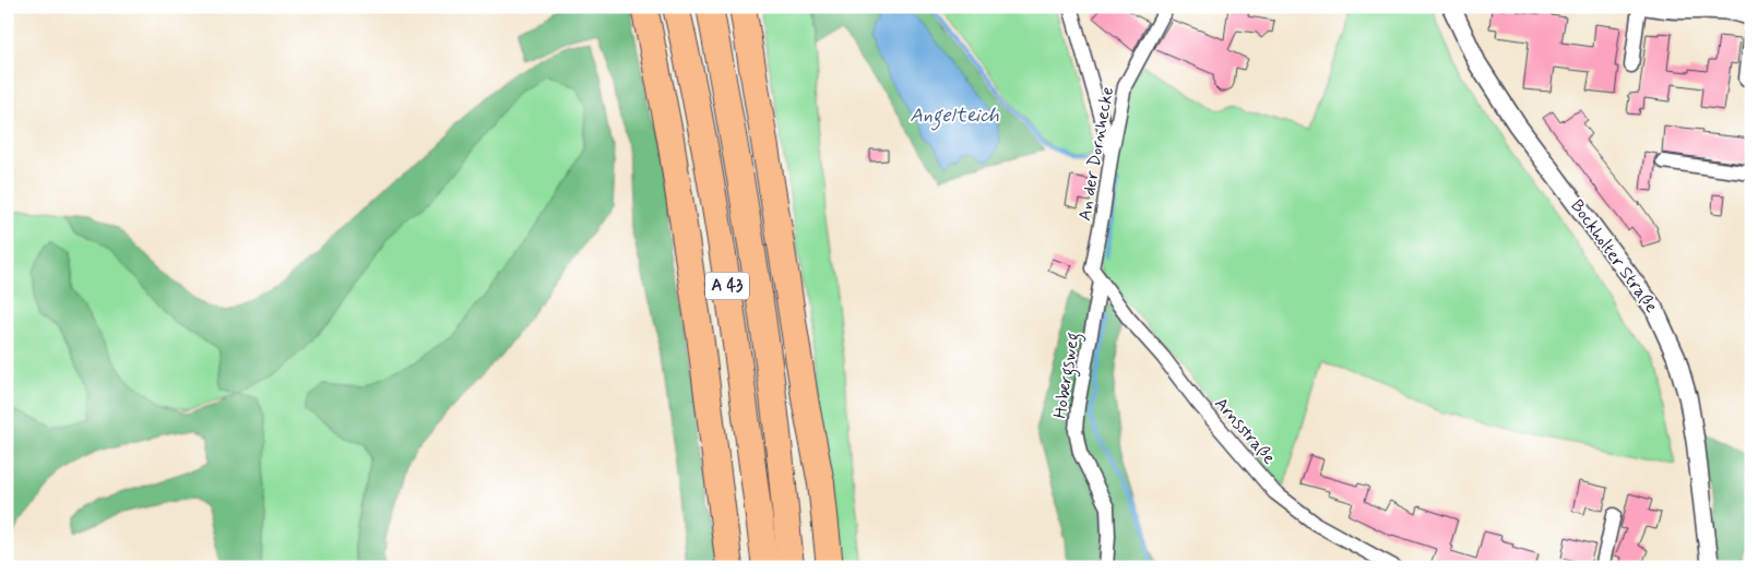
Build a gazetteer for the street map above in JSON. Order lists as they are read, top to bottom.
{
  "streets": {
    "highway": ["A 43"],
    "street": [
      "An der Dornhecke",
      "Bockholter Straße",
      "Hobergsweg",
      "Arnsstraße"
    ]
  },
  "crossings": [
    ["An der Dornhecke", "Hobergsweg"],
    ["An der Dornhecke", "Arnsstraße"],
    ["Hobergsweg", "Arnsstraße"]
  ],
  "water": ["Angelteich"]
}
